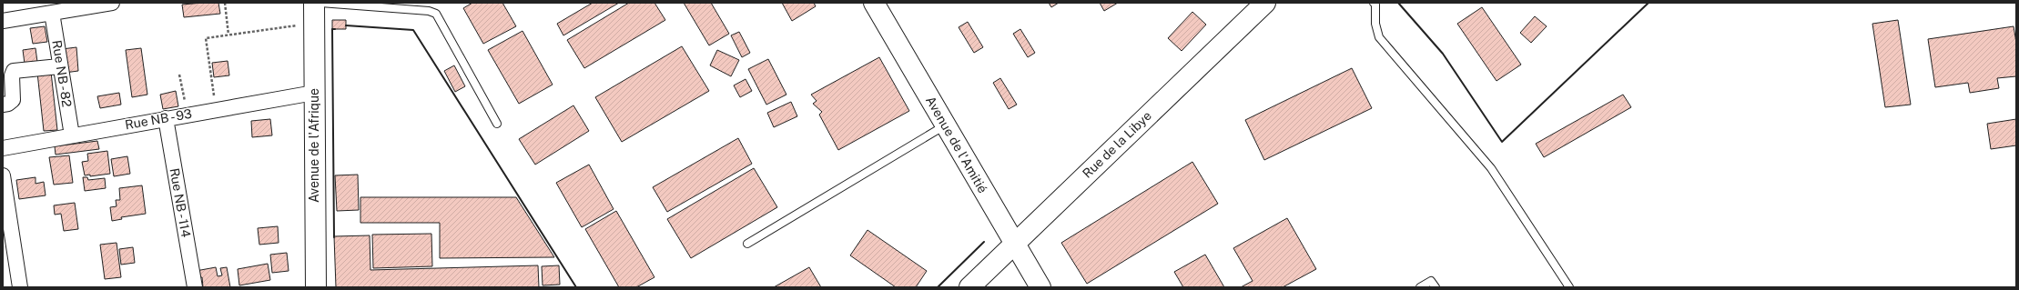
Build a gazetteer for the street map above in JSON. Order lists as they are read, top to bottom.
{
  "streets": {
    "main road": ["Avenue de l'Amitié", "Rue de la Libye", "Avenue de l'Afrique"],
    "street": ["Rue NB - 82", "Rue NB - 93", "Rue NB - 114"]
  },
  "crossings": [
    ["Rue NB - 82", "Rue NB - 93"],
    ["Rue NB - 93", "Avenue de l'Afrique"],
    ["Rue NB - 93", "Rue NB - 114"],
    ["Avenue de l'Amitié", "Rue de la Libye"]
  ]
}
